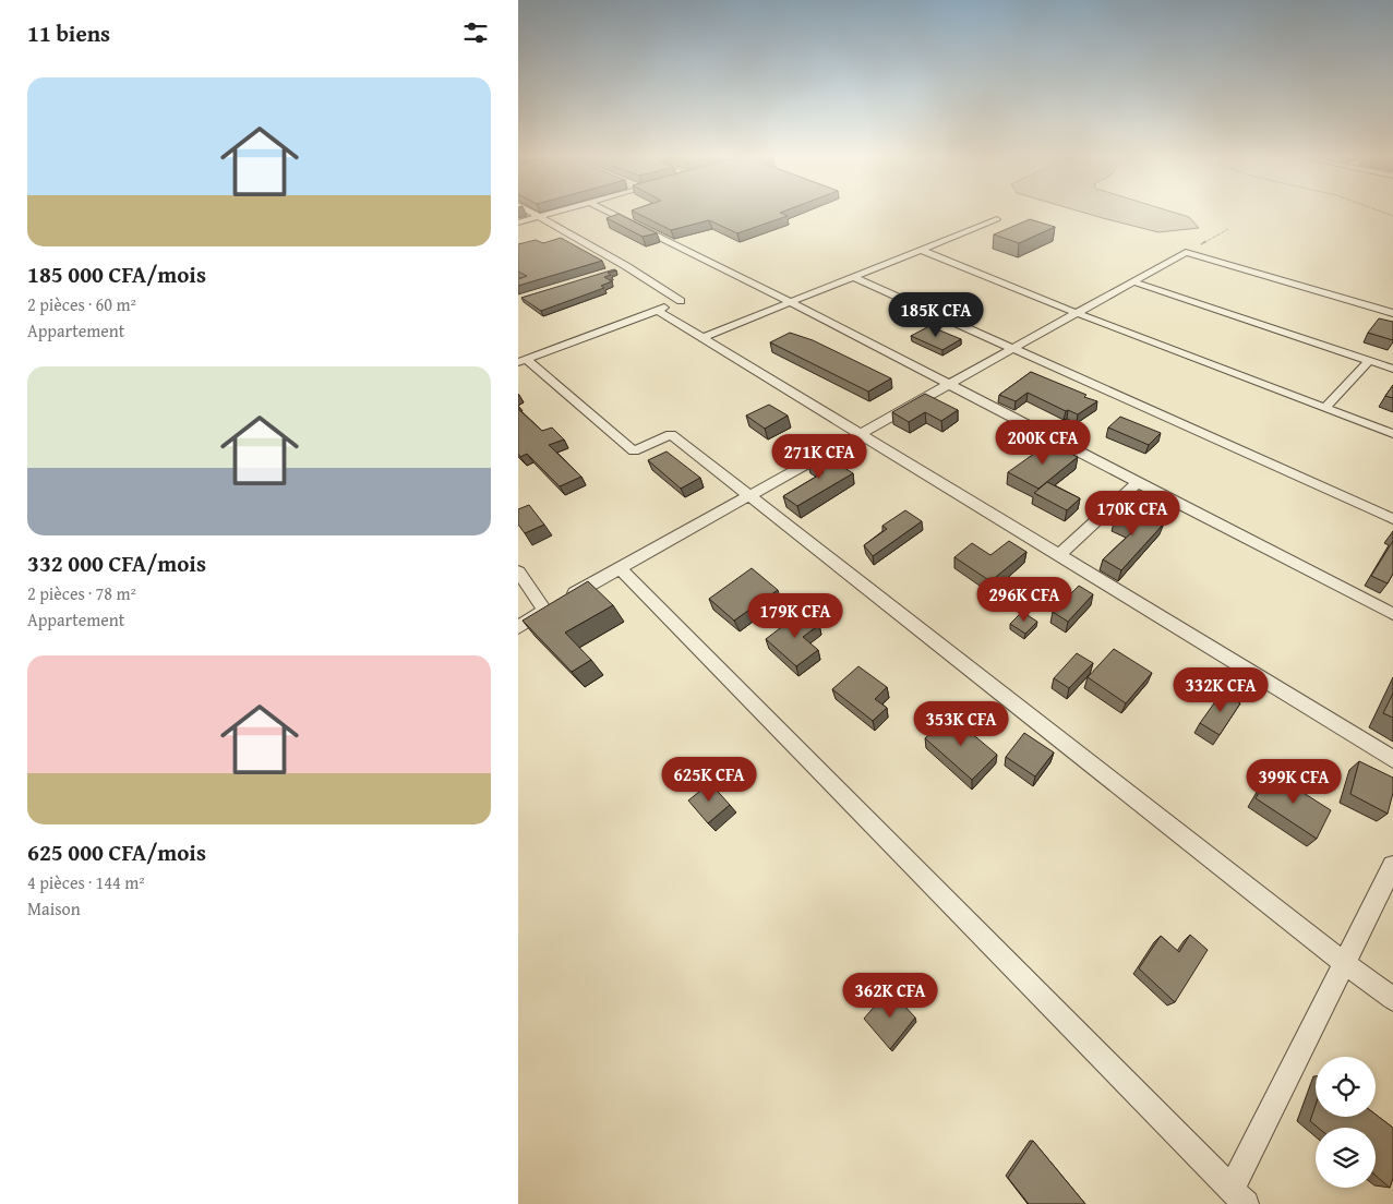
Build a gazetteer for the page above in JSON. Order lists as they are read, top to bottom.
{
  "page": {
    "heading": "11 biens",
    "list": [
      {
        "name": "185 000 CFA/mois",
        "note": "2 pièces · 60 m² · Appartement"
      },
      {
        "name": "332 000 CFA/mois",
        "note": "2 pièces · 78 m² · Appartement"
      },
      {
        "name": "625 000 CFA/mois",
        "note": "4 pièces · 144 m² · Maison"
      }
    ],
    "price": [
      "185K CFA",
      "200K CFA",
      "271K CFA",
      "170K CFA",
      "296K CFA",
      "179K CFA",
      "332K CFA",
      "353K CFA",
      "625K CFA",
      "399K CFA",
      "362K CFA"
    ]
  }
}
